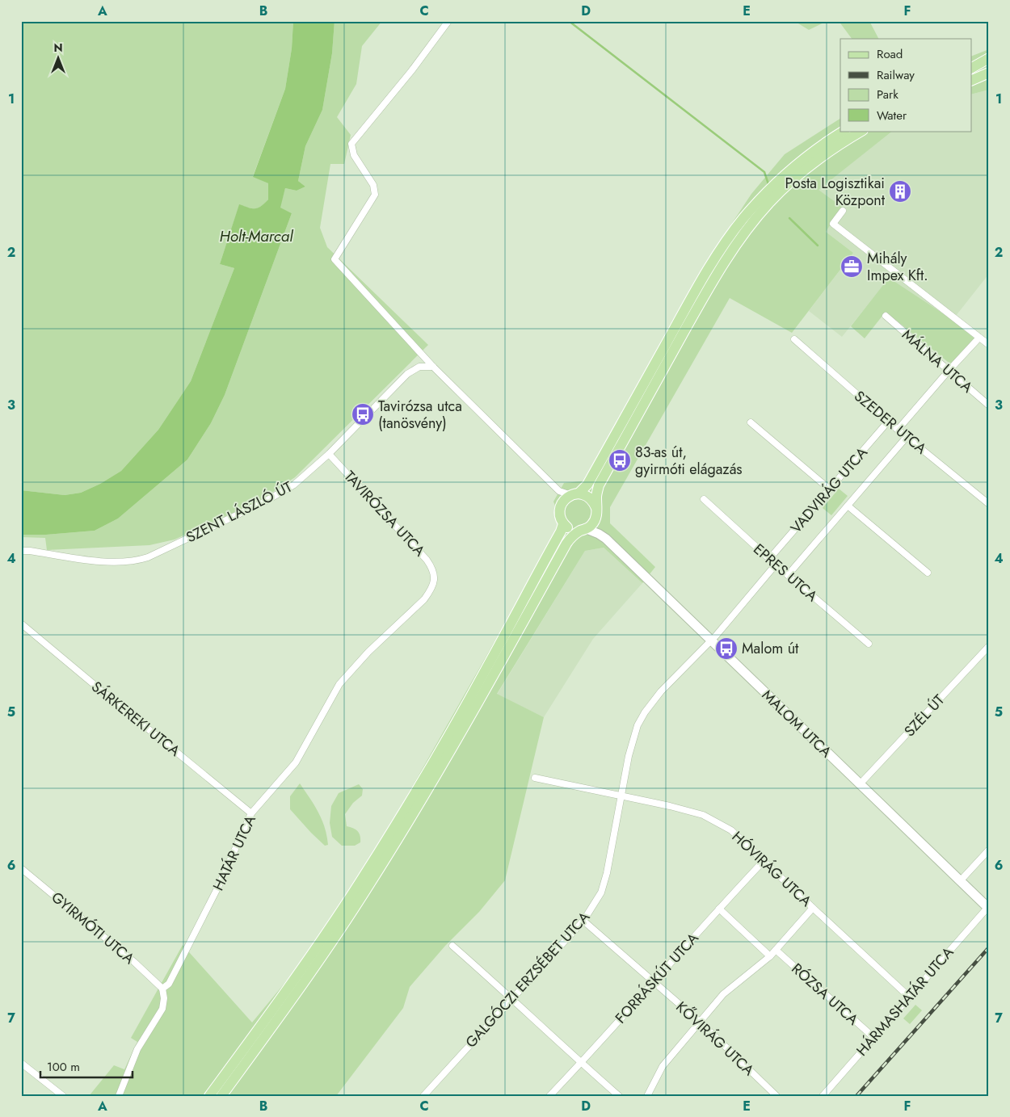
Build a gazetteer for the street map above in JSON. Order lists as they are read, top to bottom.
{
  "streets": {
    "main road": ["MALOM UTCA"],
    "street": [
      "MÁLNA UTCA",
      "SZEDER UTCA",
      "VADVIRÁG UTCA",
      "SZENT LÁSZLÓ ÚT",
      "TAVIRÓZSA UTCA",
      "EPRES UTCA",
      "SZÉL ÚT",
      "SÁRKEREKI UTCA",
      "HATÁR UTCA",
      "HÓVIRÁG UTCA",
      "GYIRMÓTI UTCA",
      "FORRÁSKÚT UTCA",
      "GALGÓCZI ERZSÉBET UTCA",
      "RÓZSA UTCA",
      "HÁRMASHATÁR UTCA",
      "KŐVIRÁG UTCA"
    ]
  },
  "crossings": [
    ["SZEDER UTCA", "VADVIRÁG UTCA"],
    ["VADVIRÁG UTCA", "EPRES UTCA"],
    ["SZENT LÁSZLÓ ÚT", "TAVIRÓZSA UTCA"],
    ["TAVIRÓZSA UTCA", "HATÁR UTCA"],
    ["SZÉL ÚT", "MALOM UTCA"],
    ["SÁRKEREKI UTCA", "HATÁR UTCA"],
    ["MALOM UTCA", "GALGÓCZI ERZSÉBET UTCA"],
    ["MALOM UTCA", "HÁRMASHATÁR UTCA"],
    ["HATÁR UTCA", "GYIRMÓTI UTCA"],
    ["HÓVIRÁG UTCA", "FORRÁSKÚT UTCA"],
    ["HÓVIRÁG UTCA", "GALGÓCZI ERZSÉBET UTCA"],
    ["HÓVIRÁG UTCA", "HÁRMASHATÁR UTCA"],
    ["FORRÁSKÚT UTCA", "KŐVIRÁG UTCA"],
    ["GALGÓCZI ERZSÉBET UTCA", "KŐVIRÁG UTCA"],
    ["RÓZSA UTCA", "HÁRMASHATÁR UTCA"]
  ],
  "water": ["Holt-Marcal"],
  "places": {
    "building": ["Posta Logisztikai Központ"],
    "office": ["Mihály Impex Kft."],
    "bus stop": ["Tavirózsa utca (tanösvény)", "83-as út, gyirmóti elágazás", "Malom út"]
  },
  "legend": [
    "Road",
    "Railway",
    "Park",
    "Water"
  ],
  "scale_bar": "100 m",
  "north": "top",
  "grid": {
    "columns": [
      "A",
      "B",
      "C",
      "D",
      "E",
      "F"
    ],
    "rows": [
      "1",
      "2",
      "3",
      "4",
      "5",
      "6",
      "7"
    ]
  }
}
